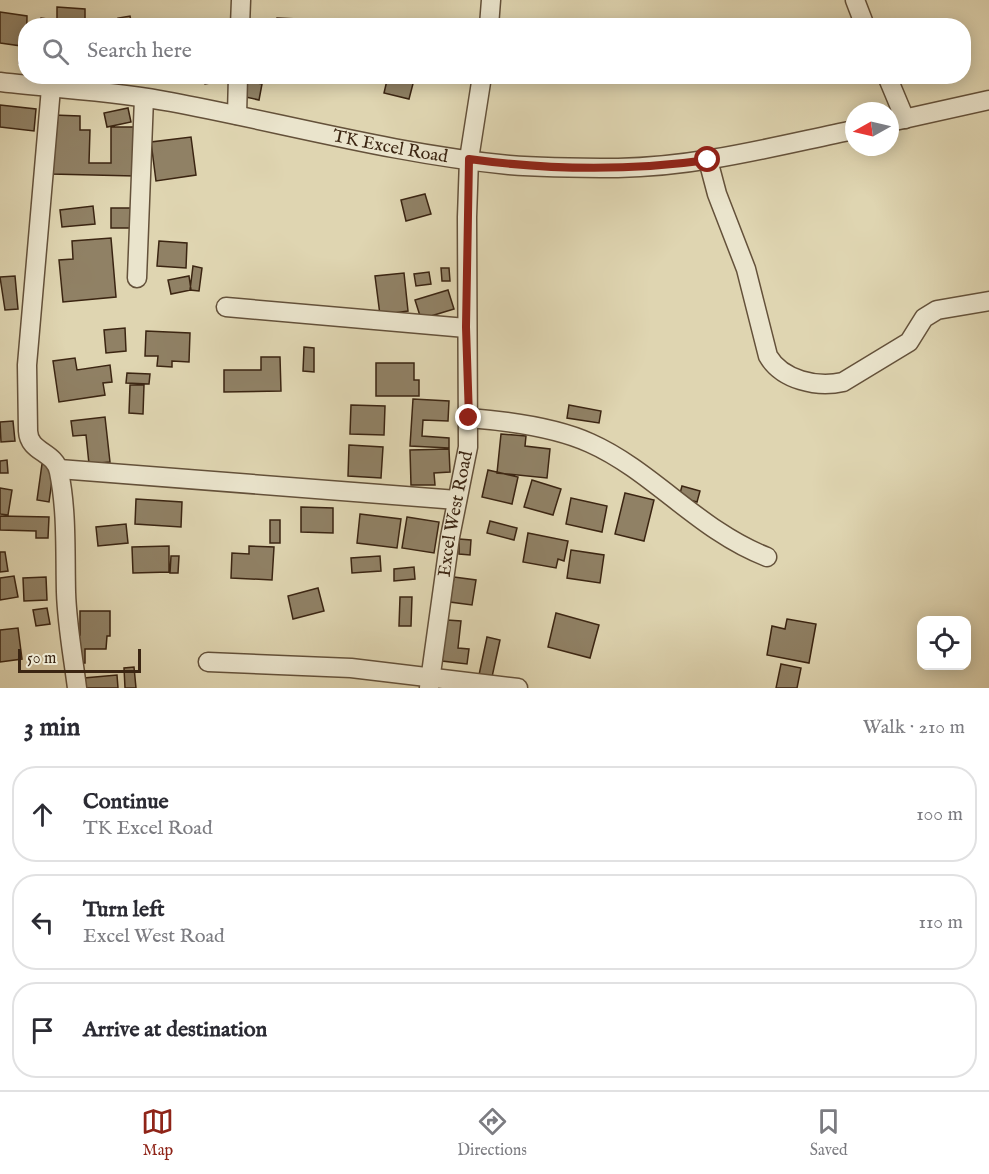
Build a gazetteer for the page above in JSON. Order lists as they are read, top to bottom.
{
  "streets": {
    "street": ["TK Excel Road", "Excel West Road"]
  },
  "crossings": [
    ["TK Excel Road", "Excel West Road"]
  ],
  "scale_bar": "50 m",
  "north": "left",
  "page": {
    "search": "Search here",
    "scale": "50 m",
    "heading": ["3 min", "Walk · 210 m"],
    "list": [
      ["Continue", "TK Excel Road", "100 m"],
      ["Turn left", "Excel West Road", "110 m"],
      "Arrive at destination"
    ],
    "nav": ["Map", "Directions", "Saved"]
  }
}
